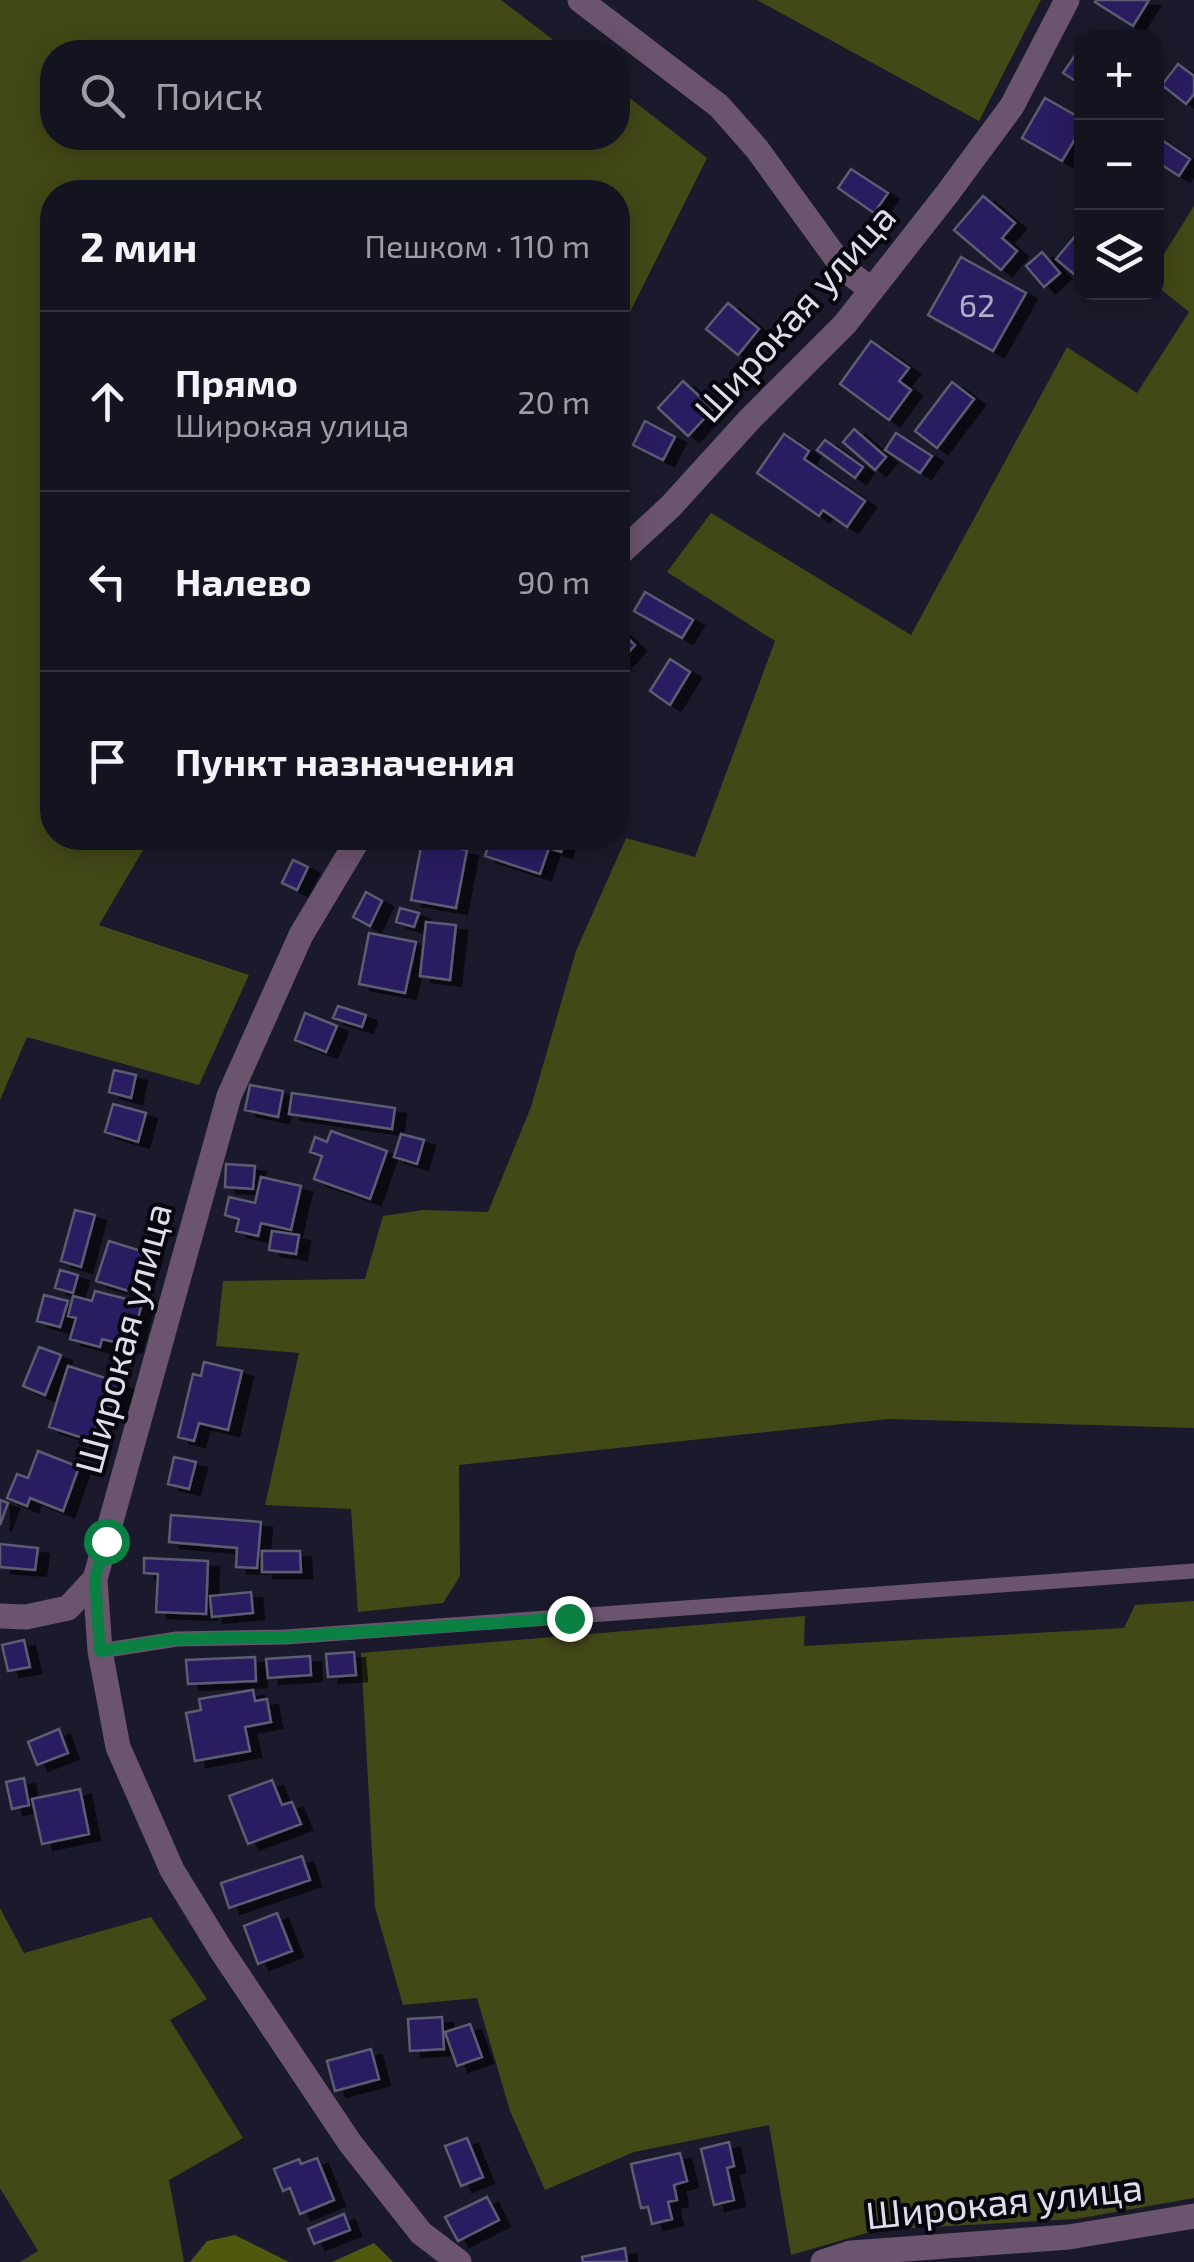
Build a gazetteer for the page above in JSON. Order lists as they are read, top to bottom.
{
  "streets": {
    "street": ["Широкая улица"]
  },
  "house_numbers": ["62"],
  "page": {
    "map_buttons": ["+", "−"],
    "search": "Поиск",
    "heading": ["2 мин", "Пешком · 110 m"],
    "list": [
      ["Прямо", "Широкая улица", "20 m"],
      ["Налево", "90 m"],
      "Пункт назначения"
    ]
  }
}
